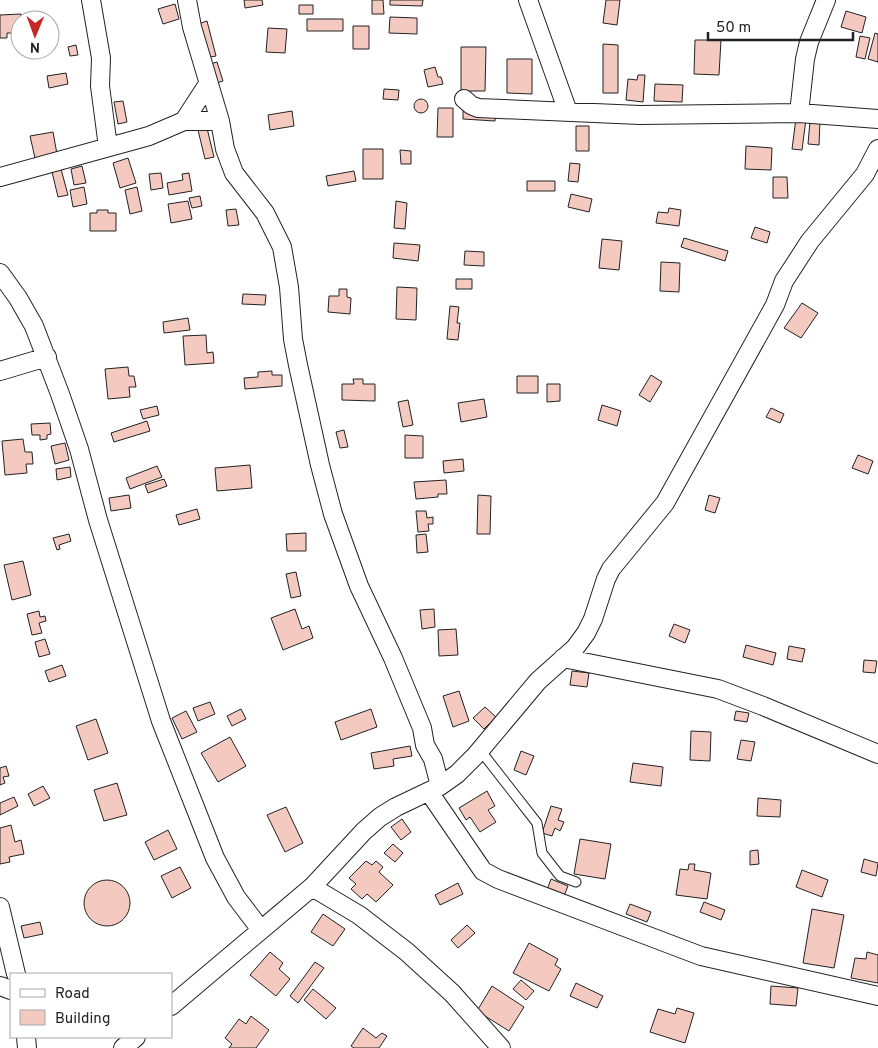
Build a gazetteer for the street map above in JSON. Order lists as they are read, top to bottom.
{
  "legend": ["Road", "Building"],
  "scale_bar": "50 m",
  "north": "bottom"
}
